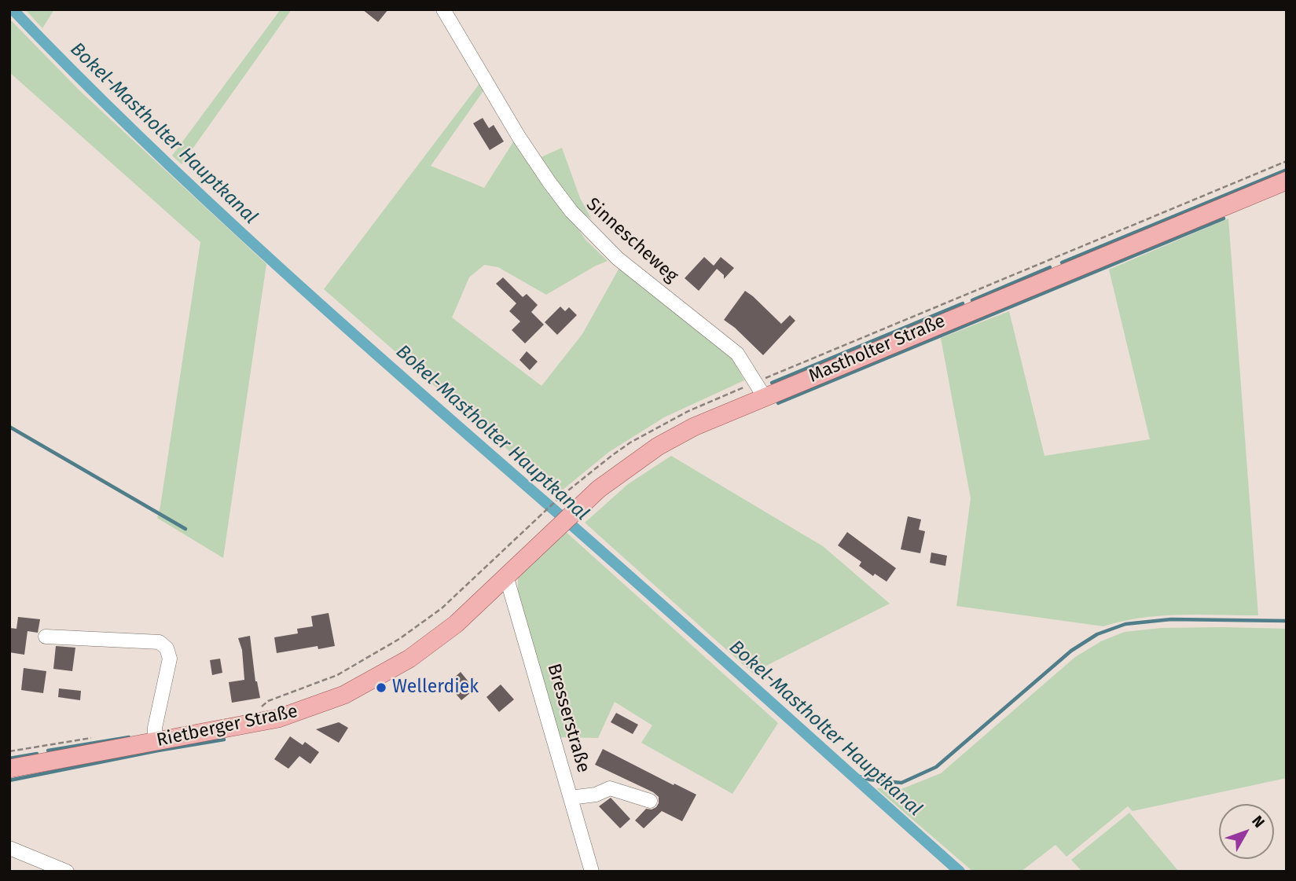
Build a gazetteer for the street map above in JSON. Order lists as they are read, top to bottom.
{
  "streets": {
    "main road": ["Mastholter Straße", "Rietberger Straße"],
    "street": ["Sinnescheweg", "Bresserstraße"]
  },
  "crossings": [
    ["Sinnescheweg", "Mastholter Straße"],
    ["Mastholter Straße", "Bresserstraße"],
    ["Mastholter Straße", "Rietberger Straße"],
    ["Bresserstraße", "Rietberger Straße"]
  ],
  "water": ["Bokel-Mastholter Hauptkanal"],
  "places": ["Wellerdiek"],
  "north": "top right"
}
